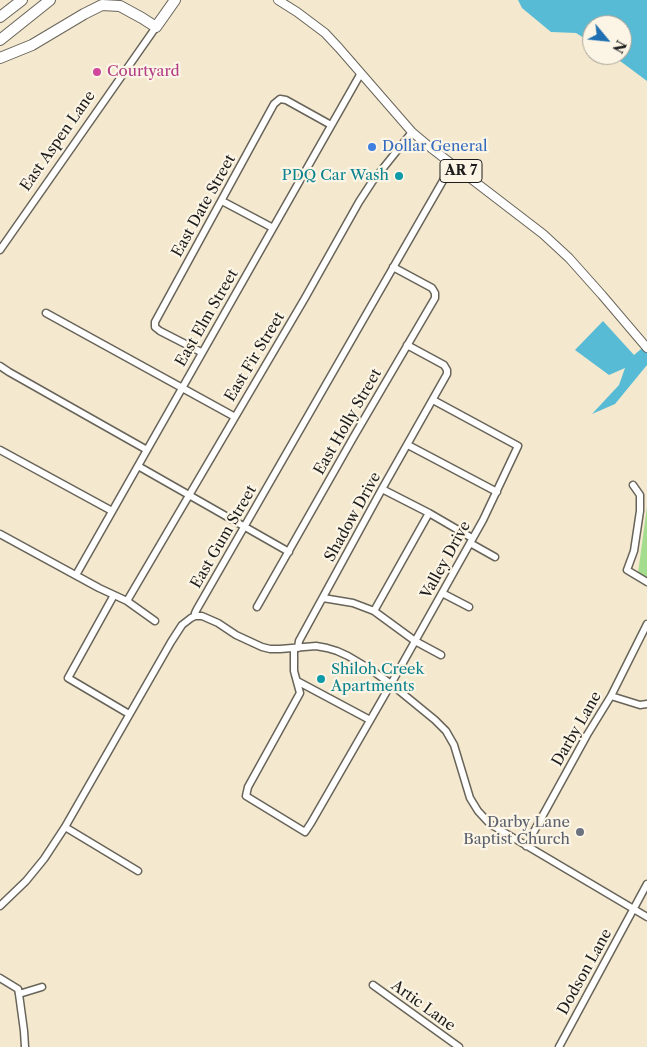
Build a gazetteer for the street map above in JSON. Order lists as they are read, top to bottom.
{
  "streets": {
    "highway": ["East Aspen Lane"],
    "main road": ["AR 7"],
    "street": [
      "East Date Street",
      "East Elm Street",
      "East Fir Street",
      "East Holly Street",
      "Shadow Drive",
      "East Gum Street",
      "Valley Drive",
      "Darby Lane",
      "Dodson Lane",
      "Artic Lane"
    ]
  },
  "crossings": [
    ["AR 7", "East Elm Street"],
    ["AR 7", "East Fir Street"],
    ["AR 7", "East Gum Street"],
    ["East Date Street", "East Elm Street"],
    ["East Holly Street", "Shadow Drive"],
    ["East Holly Street", "East Gum Street"],
    ["Shadow Drive", "Valley Drive"]
  ],
  "places": [
    "Courtyard",
    "Dollar General",
    "PDQ Car Wash",
    "Shiloh Creek Apartments",
    "Darby Lane Baptist Church"
  ],
  "north": "bottom right"
}
